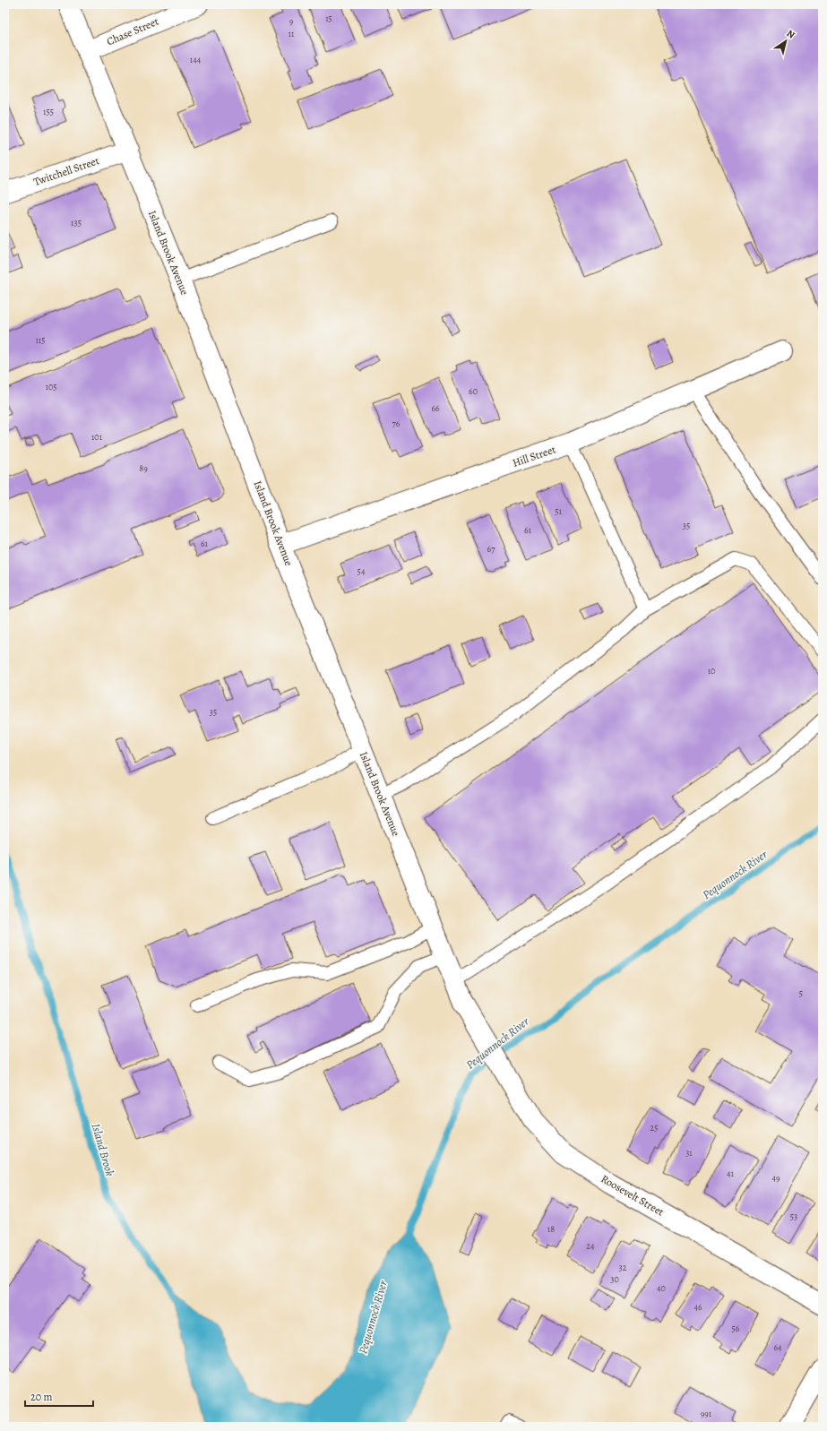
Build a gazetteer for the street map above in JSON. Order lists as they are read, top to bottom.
{
  "streets": {
    "street": [
      "Chase Street",
      "Twitchell Street",
      "Island Brook Avenue",
      "Hill Street",
      "Roosevelt Street"
    ]
  },
  "crossings": [
    ["Chase Street", "Island Brook Avenue"],
    ["Twitchell Street", "Island Brook Avenue"],
    ["Island Brook Avenue", "Hill Street"],
    ["Island Brook Avenue", "Roosevelt Street"]
  ],
  "water": ["Pequonnock River", "Island Brook"],
  "house_numbers": [
    "15",
    "9",
    "11",
    "144",
    "155",
    "135",
    "115",
    "105",
    "60",
    "66",
    "76",
    "101",
    "89",
    "51",
    "35",
    "61",
    "61",
    "67",
    "54",
    "10",
    "35",
    "5",
    "25",
    "31",
    "41",
    "49",
    "53",
    "18",
    "24",
    "32",
    "30",
    "40",
    "46",
    "56",
    "64",
    "991"
  ],
  "scale_bar": "20 m",
  "north": "top right"
}
